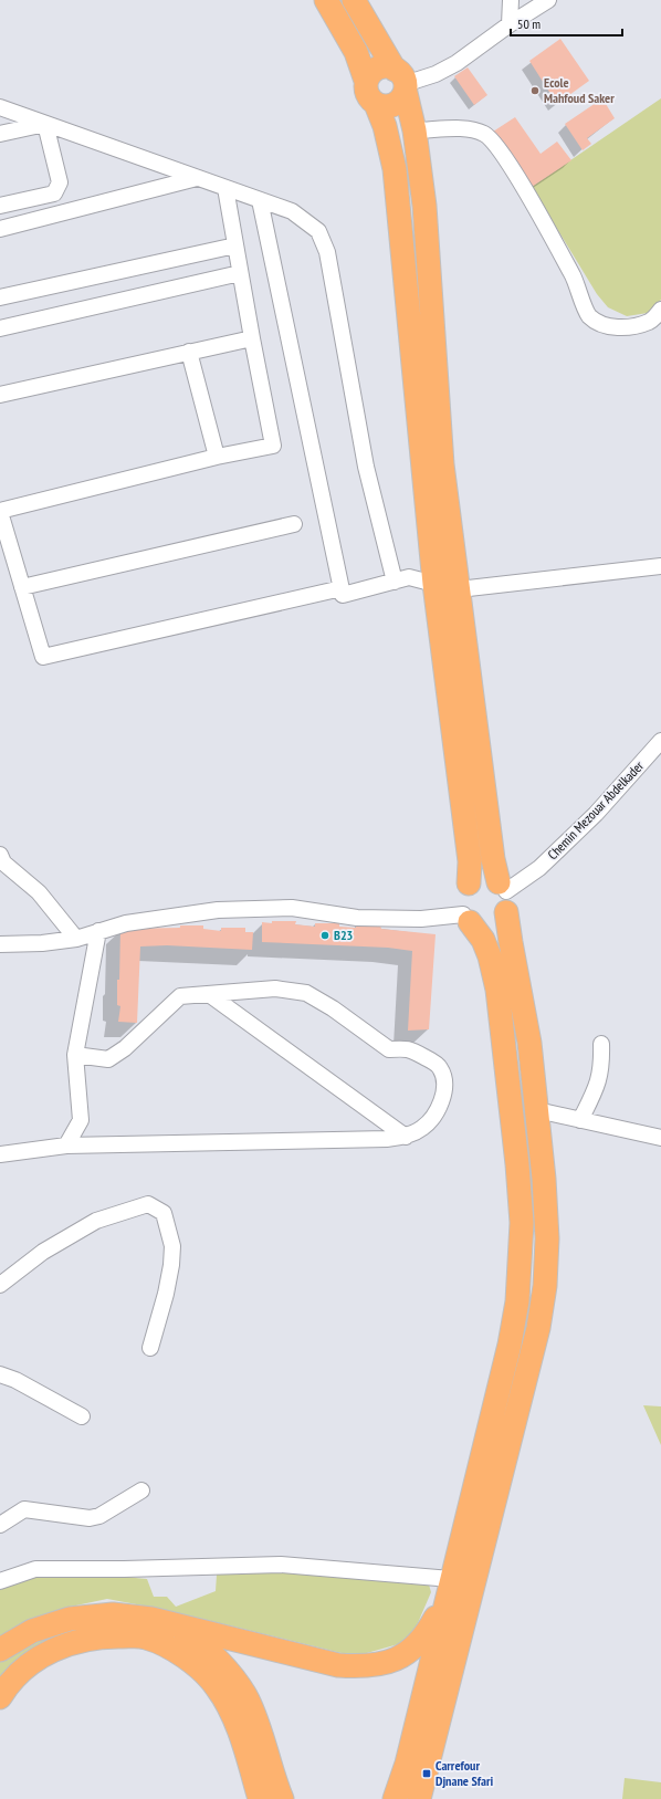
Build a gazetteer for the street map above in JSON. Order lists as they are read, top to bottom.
{
  "streets": {
    "street": ["Chemin Mezouar Abdelkader"]
  },
  "places": {
    "other": ["Ecole Mahfoud Saker", "B23"],
    "transit": ["Carrefour Djnane Sfari"]
  },
  "scale_bar": "50 m"
}
